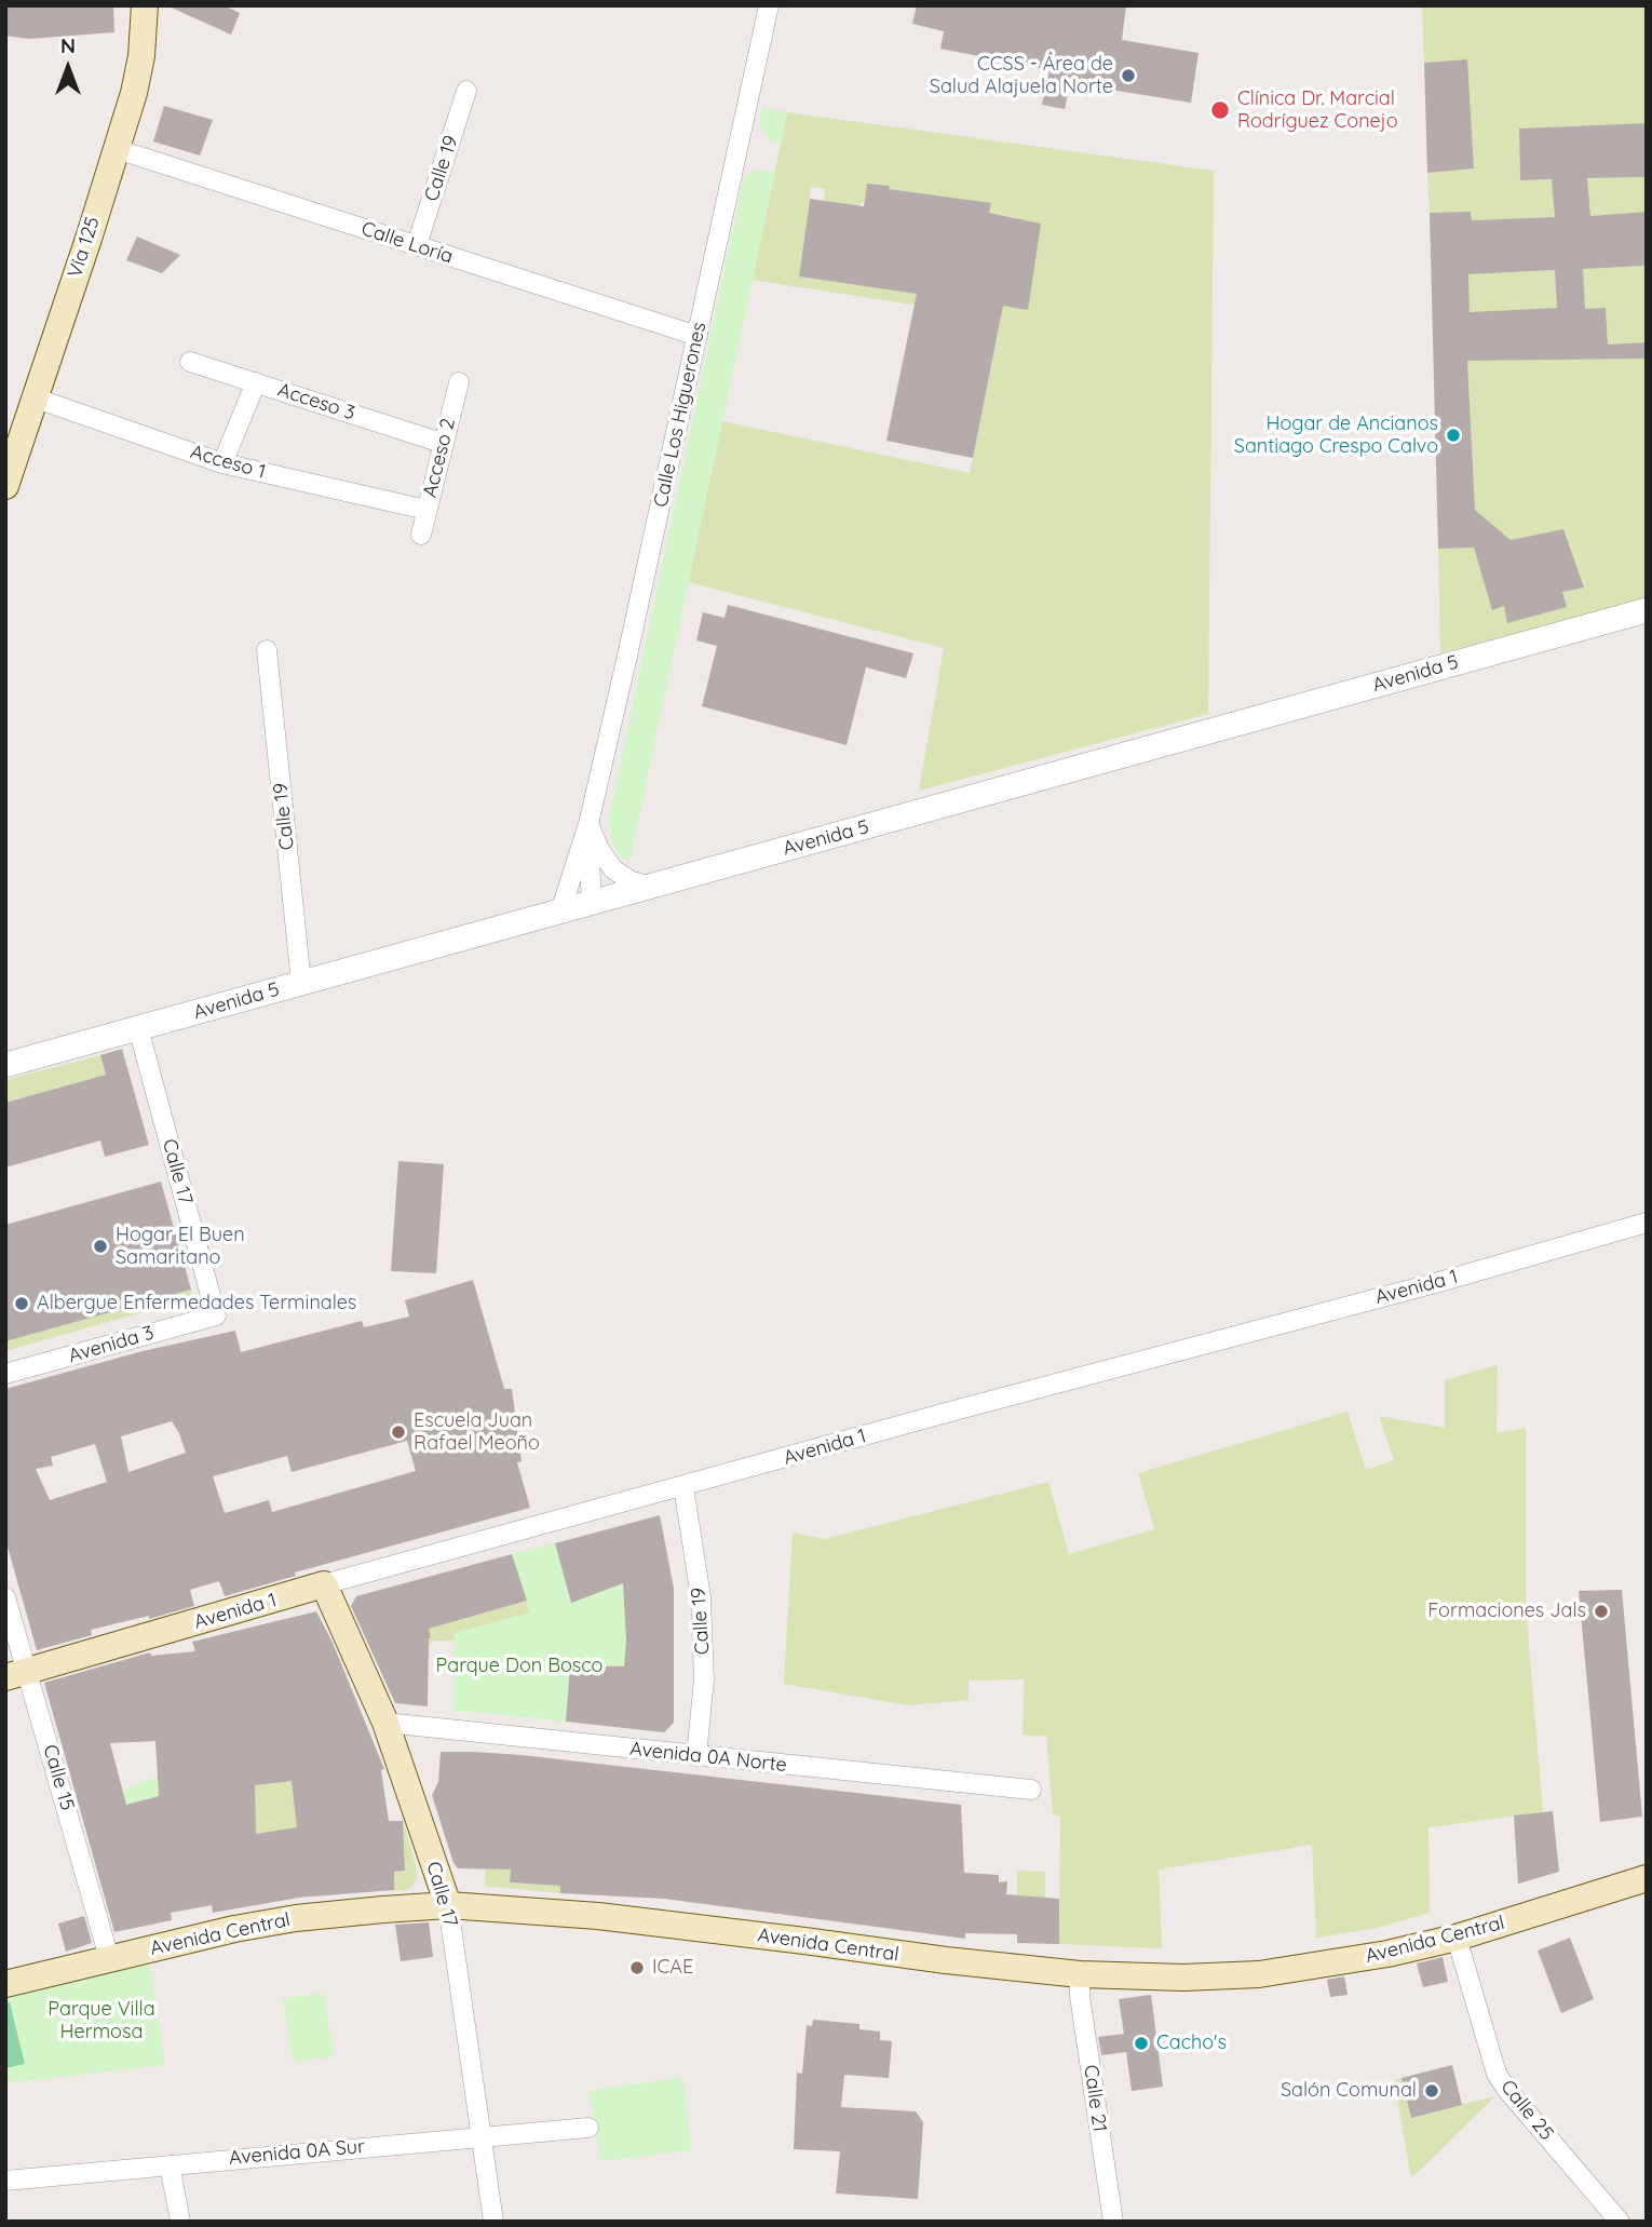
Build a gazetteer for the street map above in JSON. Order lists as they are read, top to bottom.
{
  "streets": {
    "main road": [
      "Vía 125",
      "Calle 17",
      "Avenida 1",
      "Avenida Central"
    ],
    "street": [
      "Calle 19",
      "Calle Loría",
      "Acceso 3",
      "Calle Los Higuerones",
      "Acceso 2",
      "Acceso 1",
      "Avenida 5",
      "Avenida 3",
      "Avenida 0A Norte",
      "Calle 15",
      "Calle 21",
      "Calle 25",
      "Avenida 0A Sur"
    ]
  },
  "crossings": [
    ["Calle 19", "Calle Loría"],
    ["Calle 19", "Avenida 5"],
    ["Calle 19", "Avenida 1"],
    ["Calle 19", "Avenida 0A Norte"],
    ["Calle Loría", "Vía 125"],
    ["Calle Loría", "Calle Los Higuerones"],
    ["Vía 125", "Acceso 1"],
    ["Acceso 3", "Acceso 2"],
    ["Calle Los Higuerones", "Avenida 5"],
    ["Acceso 2", "Acceso 1"],
    ["Avenida 5", "Calle 17"],
    ["Calle 17", "Avenida 1"],
    ["Calle 17", "Avenida 3"],
    ["Calle 17", "Avenida 0A Norte"],
    ["Calle 17", "Avenida Central"],
    ["Calle 17", "Avenida 0A Sur"],
    ["Avenida 1", "Calle 15"],
    ["Calle 15", "Avenida Central"],
    ["Avenida Central", "Calle 21"],
    ["Avenida Central", "Calle 25"]
  ],
  "parks": ["Parque Don Bosco", "Parque Villa Hermosa"],
  "places": [
    "CCSS - Área de Salud Alajuela Norte",
    "Clínica Dr. Marcial Rodríguez Conejo",
    "Hogar de Ancianos Santiago Crespo Calvo",
    "Hogar El Buen Samaritano",
    "Albergue Enfermedades Terminales",
    "Escuela Juan Rafael Meoño",
    "Formaciones Jals",
    "ICAE",
    "Cacho's",
    "Salón Comunal"
  ],
  "north": "top"
}
